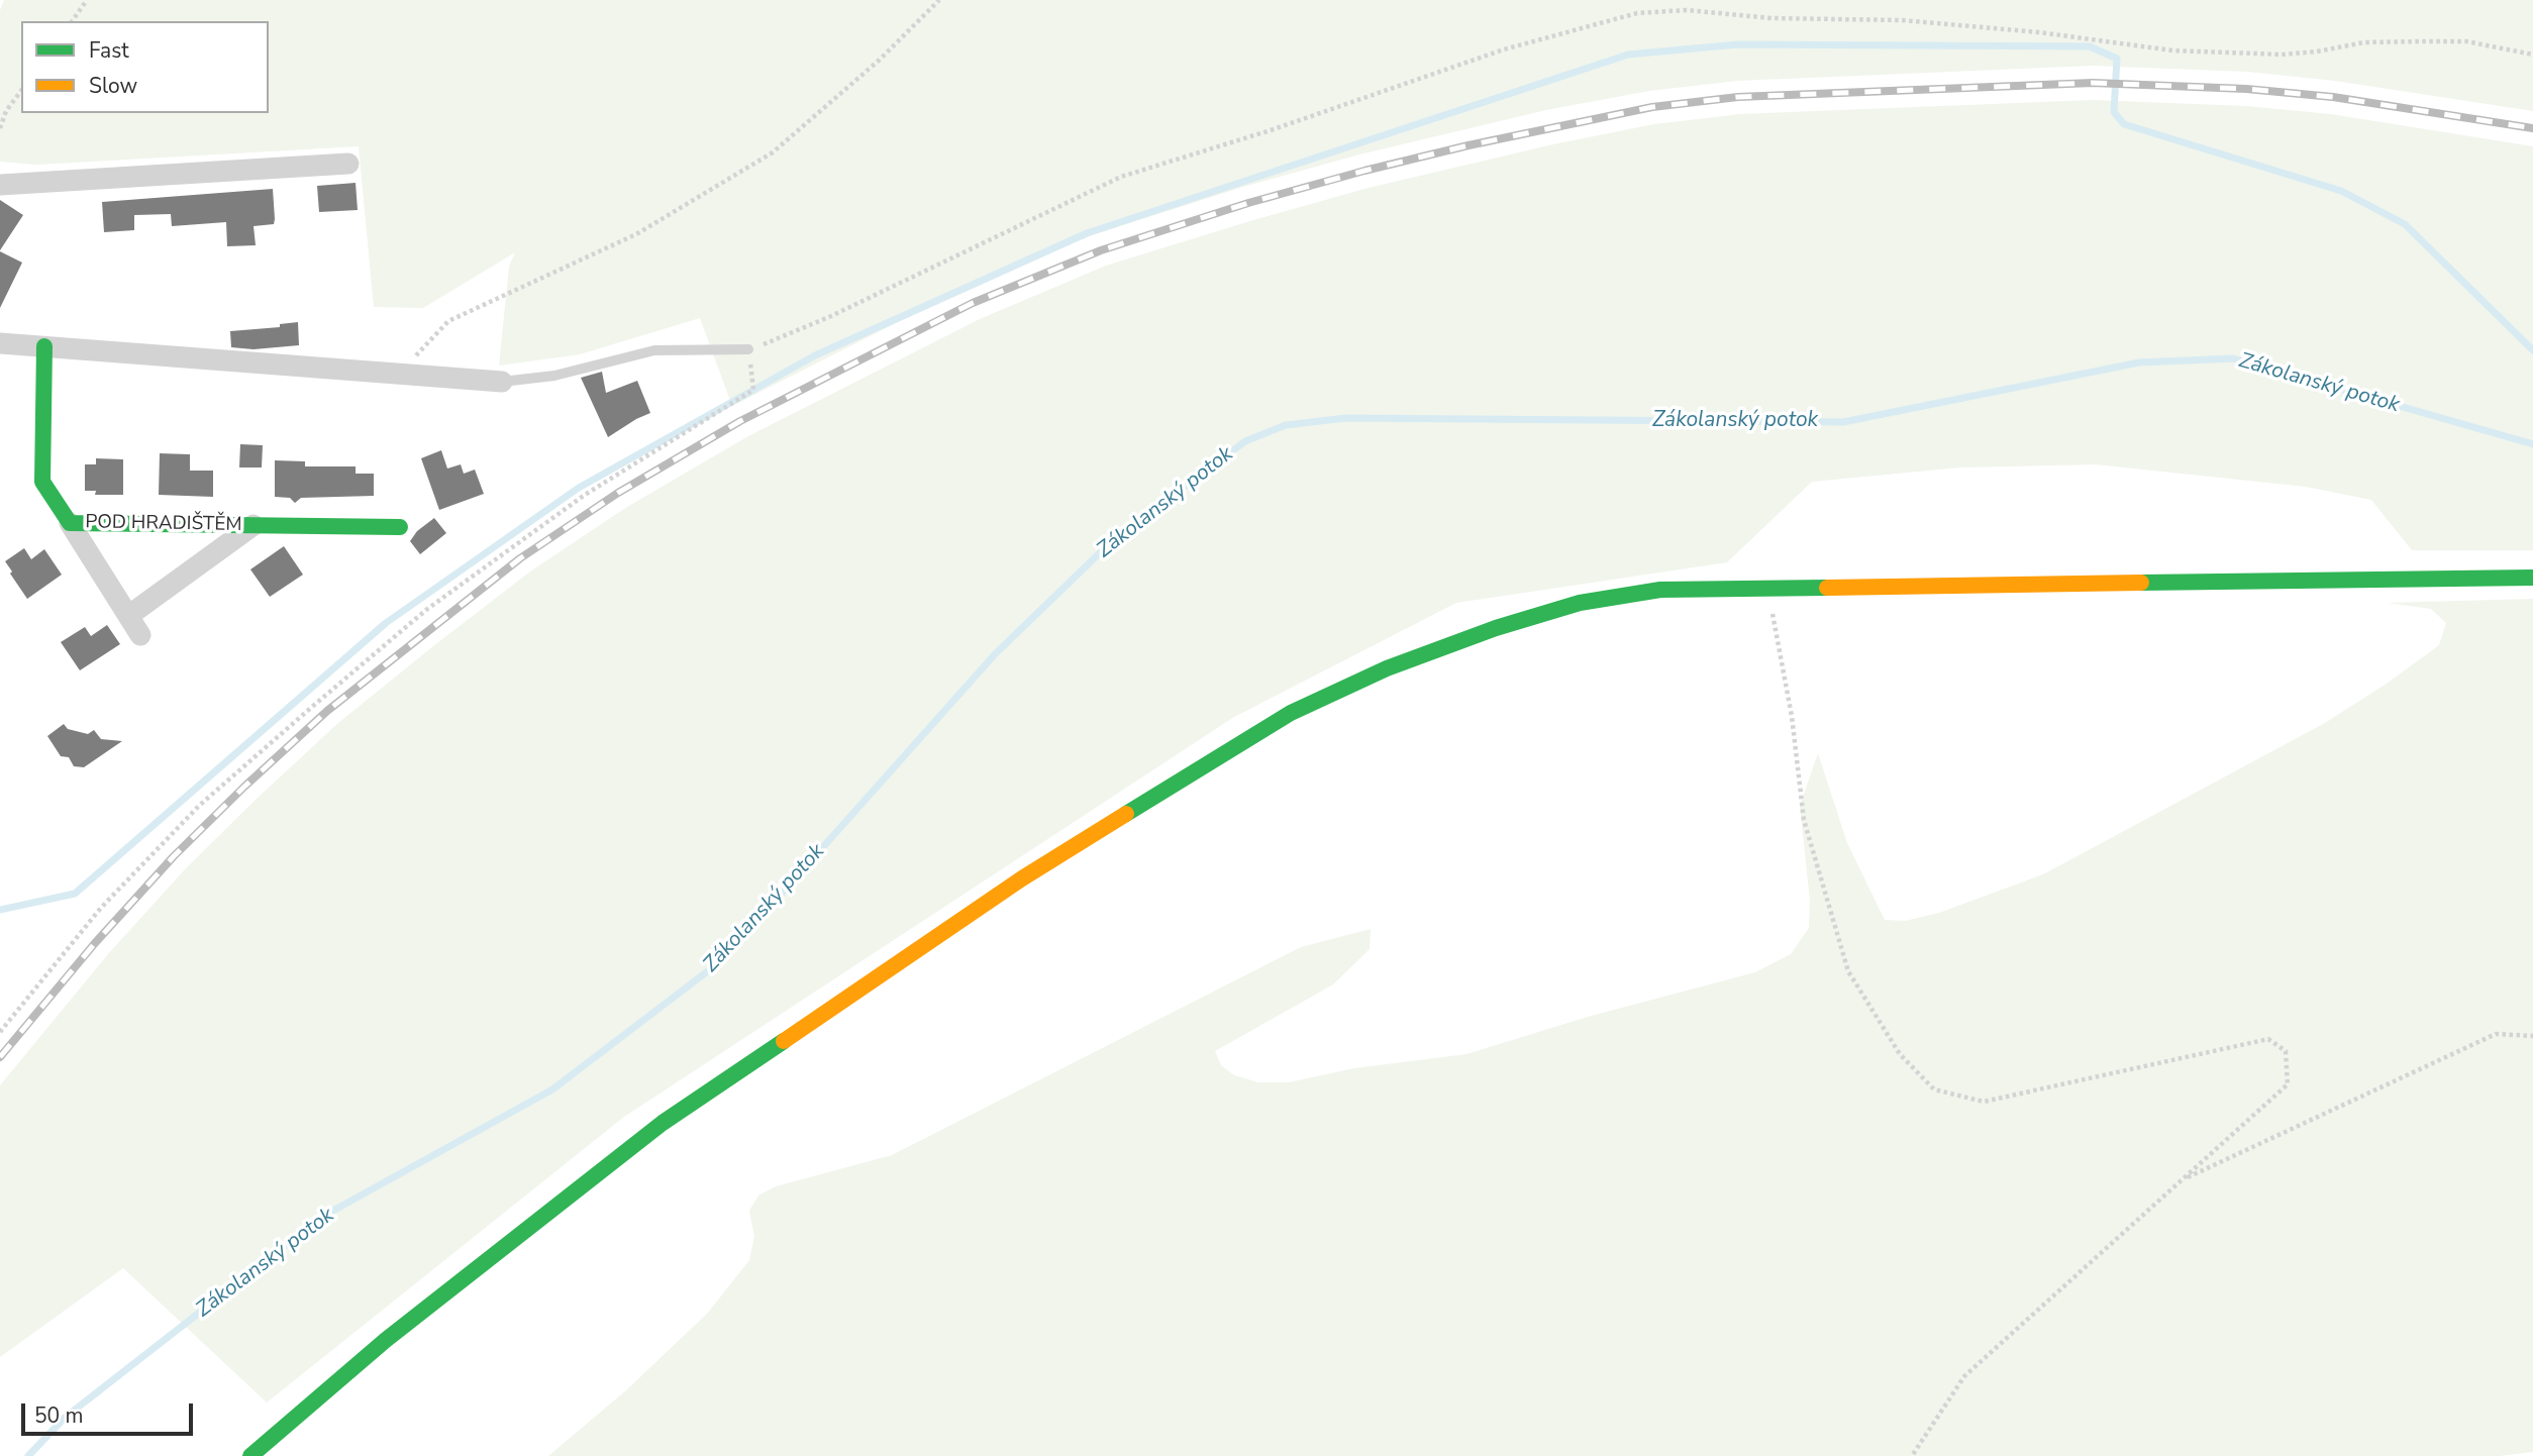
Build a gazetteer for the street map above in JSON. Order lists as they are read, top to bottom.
{
  "streets": {
    "main road": ["POD HRADIŠTĚM"]
  },
  "water": ["Zákolanský potok"],
  "legend": ["Fast", "Slow"],
  "scale_bar": "50 m"
}
